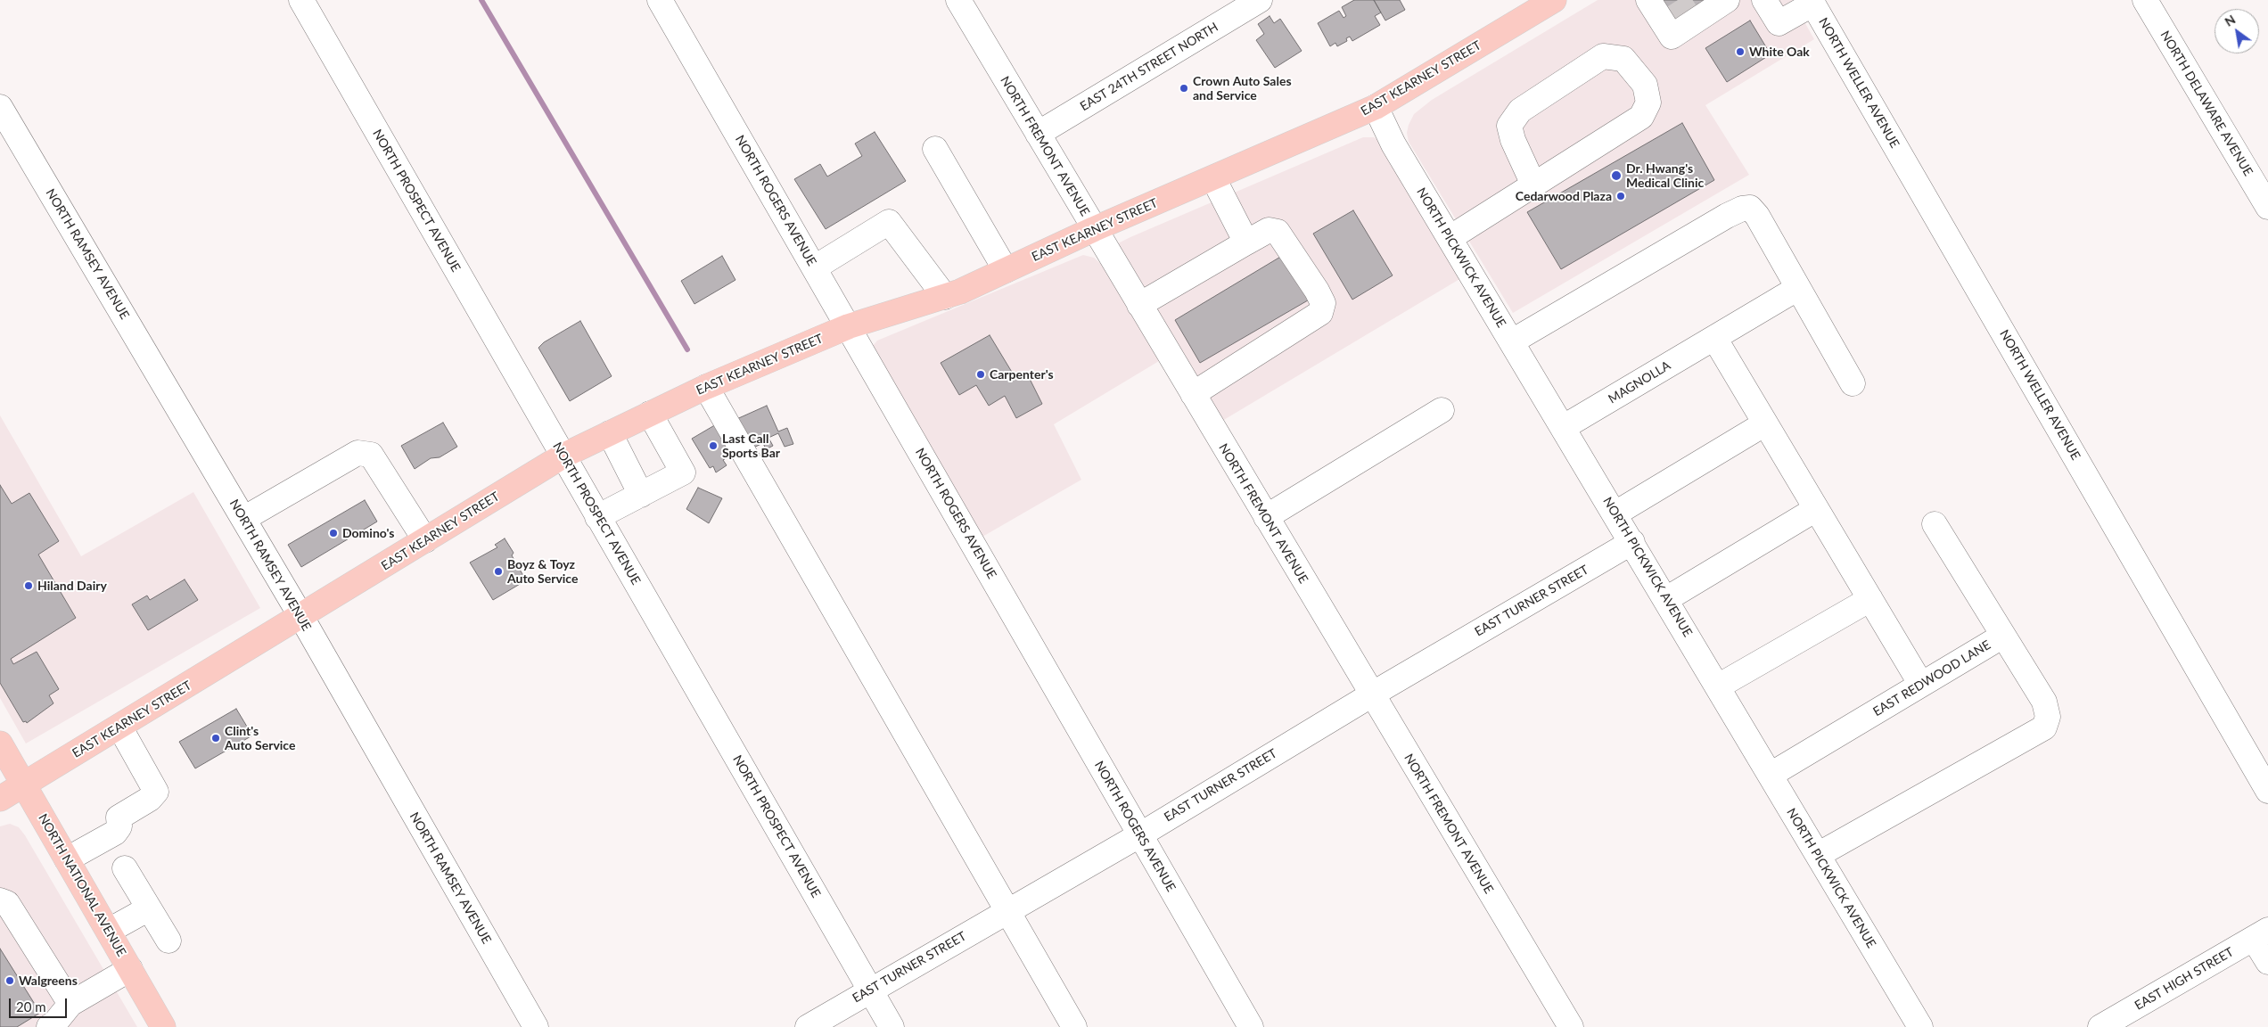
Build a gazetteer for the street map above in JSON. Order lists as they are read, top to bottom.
{
  "streets": {
    "main road": ["EAST KEARNEY STREET", "NORTH NATIONAL AVENUE"],
    "street": [
      "EAST 24TH STREET NORTH",
      "NORTH WELLER AVENUE",
      "NORTH DELAWARE AVENUE",
      "NORTH FREMONT AVENUE",
      "NORTH PROSPECT AVENUE",
      "NORTH ROGERS AVENUE",
      "NORTH RAMSEY AVENUE",
      "NORTH PICKWICK AVENUE",
      "MAGNOLLA",
      "EAST TURNER STREET",
      "EAST REDWOOD LANE",
      "EAST HIGH STREET"
    ]
  },
  "crossings": [
    ["EAST 24TH STREET NORTH", "NORTH FREMONT AVENUE"],
    ["EAST KEARNEY STREET", "NORTH FREMONT AVENUE"],
    ["EAST KEARNEY STREET", "NORTH PROSPECT AVENUE"],
    ["EAST KEARNEY STREET", "NORTH ROGERS AVENUE"],
    ["EAST KEARNEY STREET", "NORTH RAMSEY AVENUE"],
    ["EAST KEARNEY STREET", "NORTH PICKWICK AVENUE"],
    ["EAST KEARNEY STREET", "NORTH NATIONAL AVENUE"],
    ["NORTH FREMONT AVENUE", "EAST TURNER STREET"],
    ["NORTH PROSPECT AVENUE", "EAST TURNER STREET"],
    ["NORTH ROGERS AVENUE", "EAST TURNER STREET"],
    ["NORTH PICKWICK AVENUE", "MAGNOLLA"],
    ["NORTH PICKWICK AVENUE", "EAST TURNER STREET"],
    ["NORTH PICKWICK AVENUE", "EAST REDWOOD LANE"]
  ],
  "places": [
    "White Oak",
    "Crown Auto Sales and Service",
    "Dr. Hwang's Medical Clinic",
    "Cedarwood Plaza",
    "Carpenter's",
    "Last Call Sports Bar",
    "Domino's",
    "Boyz & Toyz Auto Service",
    "Hiland Dairy",
    "Clint's Auto Service",
    "Walgreens"
  ],
  "scale_bar": "20 m",
  "north": "top left"
}
